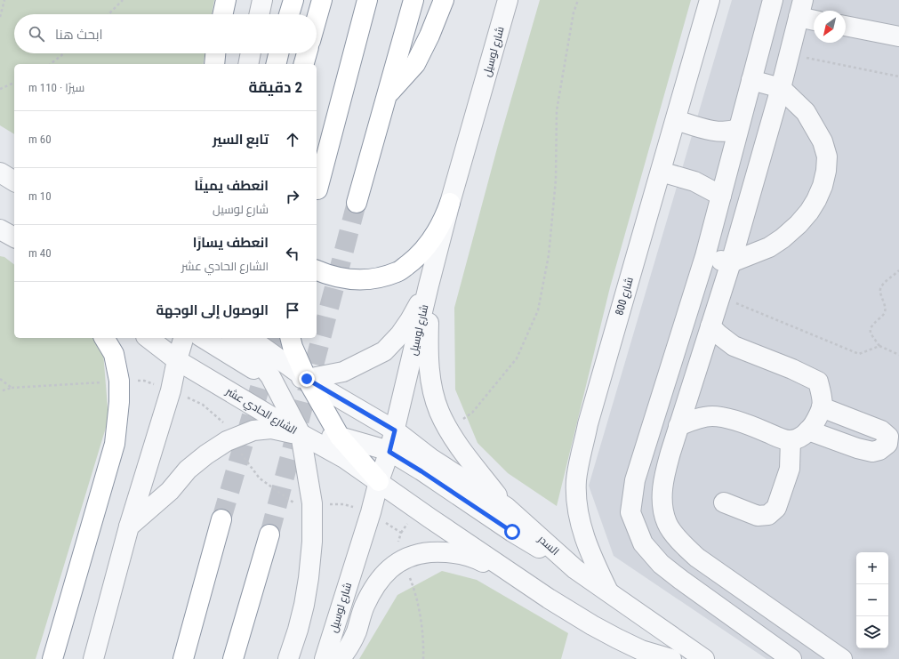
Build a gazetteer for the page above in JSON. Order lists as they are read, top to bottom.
{
  "streets": {
    "street": [
      "شارع لوسيل",
      "شارع 800",
      "الشارع الحادي عشر",
      "السدر"
    ]
  },
  "crossings": [
    ["شارع لوسيل", "الشارع الحادي عشر"],
    ["شارع لوسيل", "السدر"],
    ["شارع 800", "السدر"]
  ],
  "north": "bottom left",
  "page": {
    "search": "ابحث هنا",
    "heading": ["2 دقيقة", "سيرًا · 110 m"],
    "list": [
      ["تابع السير", "60 m"],
      ["انعطف يمينًا", "شارع لوسيل", "10 m"],
      ["انعطف يسارًا", "الشارع الحادي عشر", "40 m"],
      "الوصول إلى الوجهة"
    ],
    "map_buttons": ["+", "−"]
  }
}
